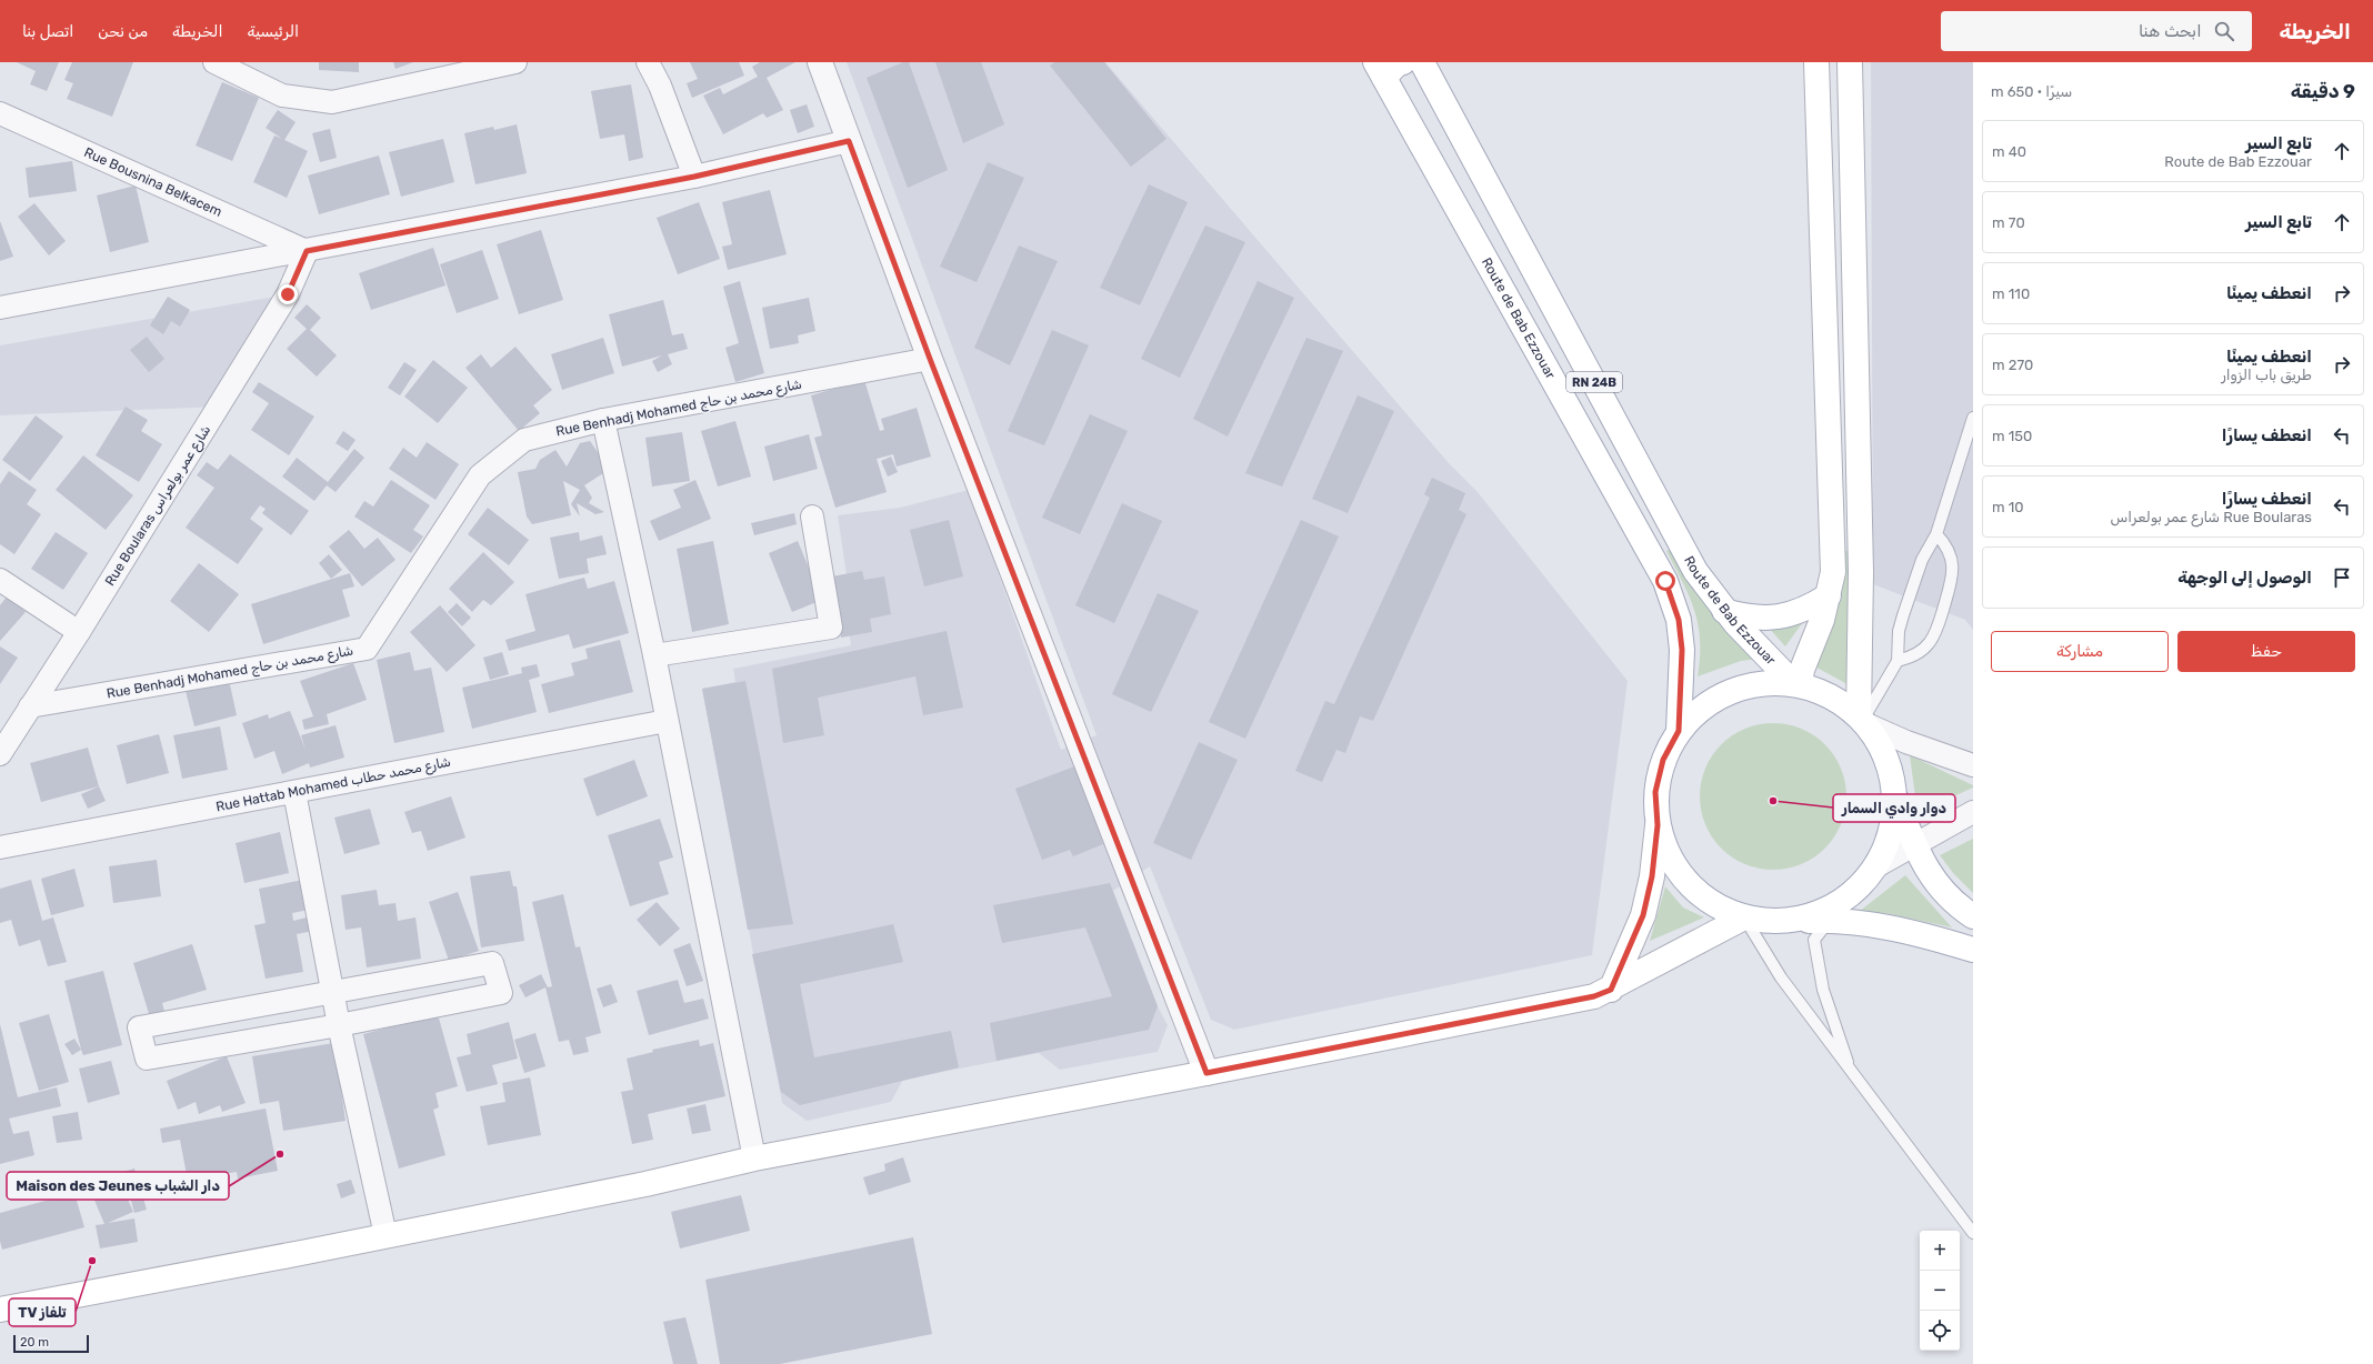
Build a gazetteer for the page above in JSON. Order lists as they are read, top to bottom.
{
  "streets": {
    "main road": ["Route de Bab Ezzouar", "RN 24B"],
    "street": [
      "Rue Bousnina Belkacem",
      "Rue Benhadj Mohamed شارع محمد بن حاج",
      "Rue Boularas شارع عمر بولعراس",
      "Rue Hattab Mohamed شارع محمد حطاب"
    ]
  },
  "crossings": [
    ["Rue Bousnina Belkacem", "Rue Boularas شارع عمر بولعراس"],
    ["Rue Benhadj Mohamed شارع محمد بن حاج", "Rue Boularas شارع عمر بولعراس"]
  ],
  "places": ["دوار وادي السمار", "Maison des Jeunes دار الشباب", "TV تلفاز"],
  "scale_bar": "20 m",
  "page": {
    "header": "الخريطة",
    "search": "ابحث هنا",
    "nav": [
      "الرئيسية",
      "الخريطة",
      "من نحن",
      "اتصل بنا"
    ],
    "heading": ["9 دقيقة", "سيرًا · 650 m"],
    "list": [
      ["تابع السير", "Route de Bab Ezzouar", "40 m"],
      ["تابع السير", "70 m"],
      ["انعطف يمينًا", "110 m"],
      ["انعطف يمينًا", "طريق باب الزوار", "270 m"],
      ["انعطف يسارًا", "150 m"],
      ["انعطف يسارًا", "Rue Boularas شارع عمر بولعراس", "10 m"],
      "الوصول إلى الوجهة"
    ],
    "buttons": ["حفظ", "مشاركة"],
    "map_buttons": ["+", "−"],
    "scale": "20 m"
  }
}
